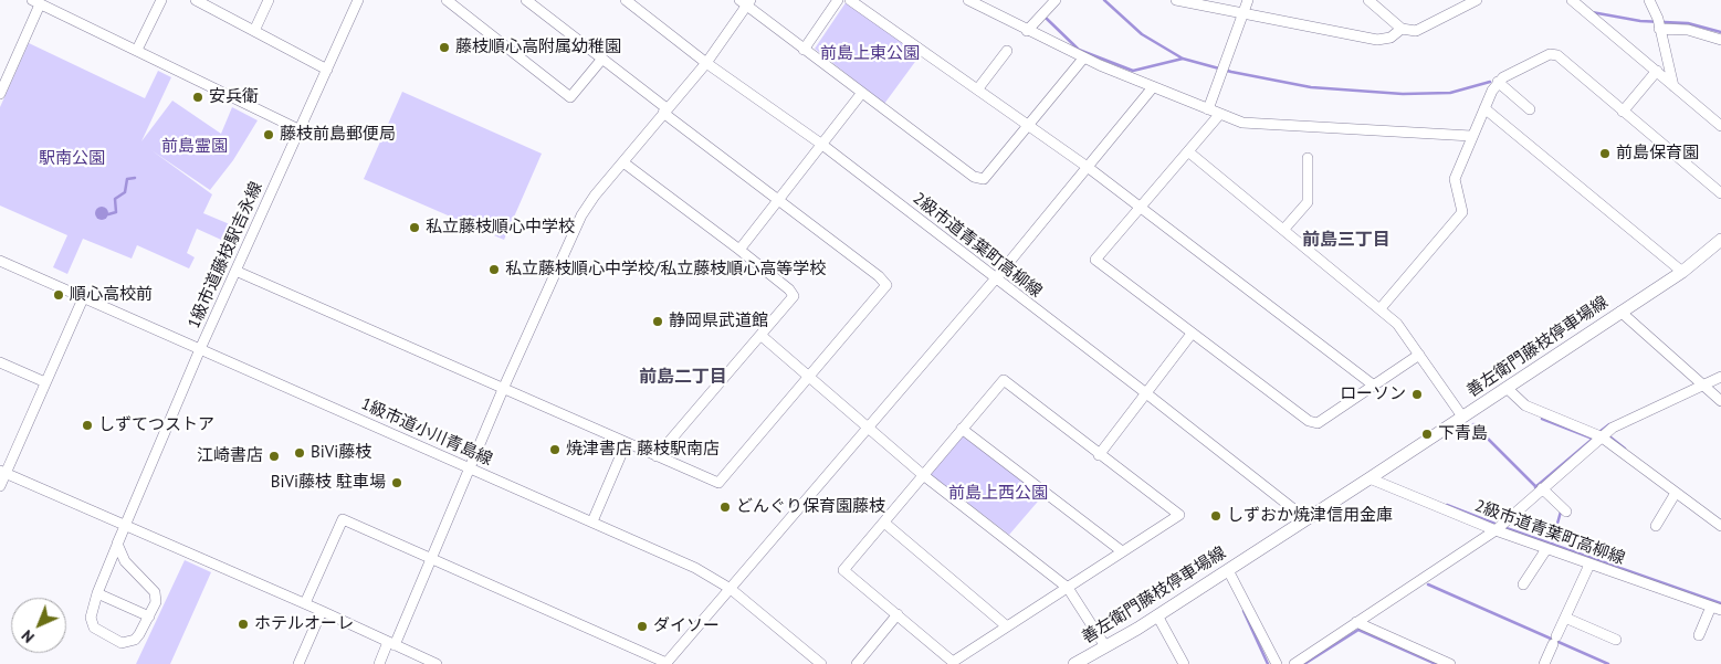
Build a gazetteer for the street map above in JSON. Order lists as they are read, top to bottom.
{
  "streets": {
    "main road": ["善左衛門藤枝停車場線"],
    "street": ["2級市道青葉町高柳線", "1級市道藤枝駅吉永線", "1級市道小川青島線"]
  },
  "crossings": [
    ["2級市道青葉町高柳線", "善左衛門藤枝停車場線"],
    ["1級市道藤枝駅吉永線", "1級市道小川青島線"]
  ],
  "districts": ["前島三丁目", "前島二丁目"],
  "parks": [
    "前島上東公園",
    "前島霊園",
    "駅南公園",
    "前島上西公園"
  ],
  "places": [
    "藤枝順心高附属幼稚園",
    "安兵衛",
    "藤枝前島郵便局",
    "前島保育園",
    "私立藤枝順心中学校",
    "私立藤枝順心中学校/私立藤枝順心高等学校",
    "順心高校前",
    "静岡県武道館",
    "ローソン",
    "しずてつストア",
    "下青島",
    "焼津書店 藤枝駅南店",
    "BiVi藤枝",
    "江崎書店",
    "BiVi藤枝 駐車場",
    "どんぐり保育園藤枝",
    "しずおか焼津信用金庫",
    "ホテルオーレ",
    "ダイソー"
  ],
  "north": "bottom left"
}
